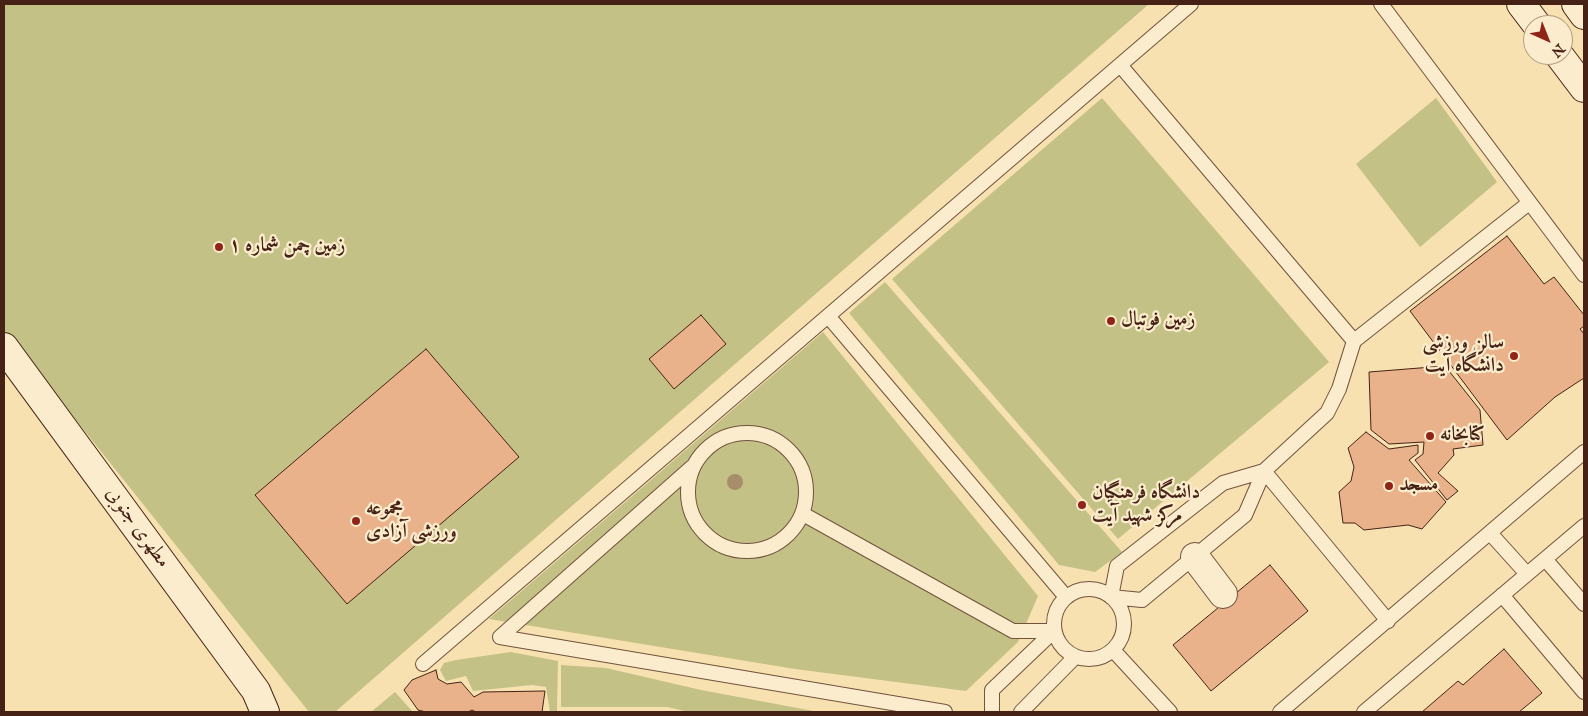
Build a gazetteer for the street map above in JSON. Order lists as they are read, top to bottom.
{
  "streets": {
    "street": ["مطهری جنوبی"]
  },
  "places": [
    "زمین چمن شماره ۱",
    "زمین فوتبال",
    "سالن ورزشی دانشگاه آیت",
    "کتابخانه",
    "مسجد",
    "دانشگاه فرهنگیان مرکز شهید آیت",
    "مجموعه ورزشی آزادی"
  ],
  "north": "bottom right"
}
